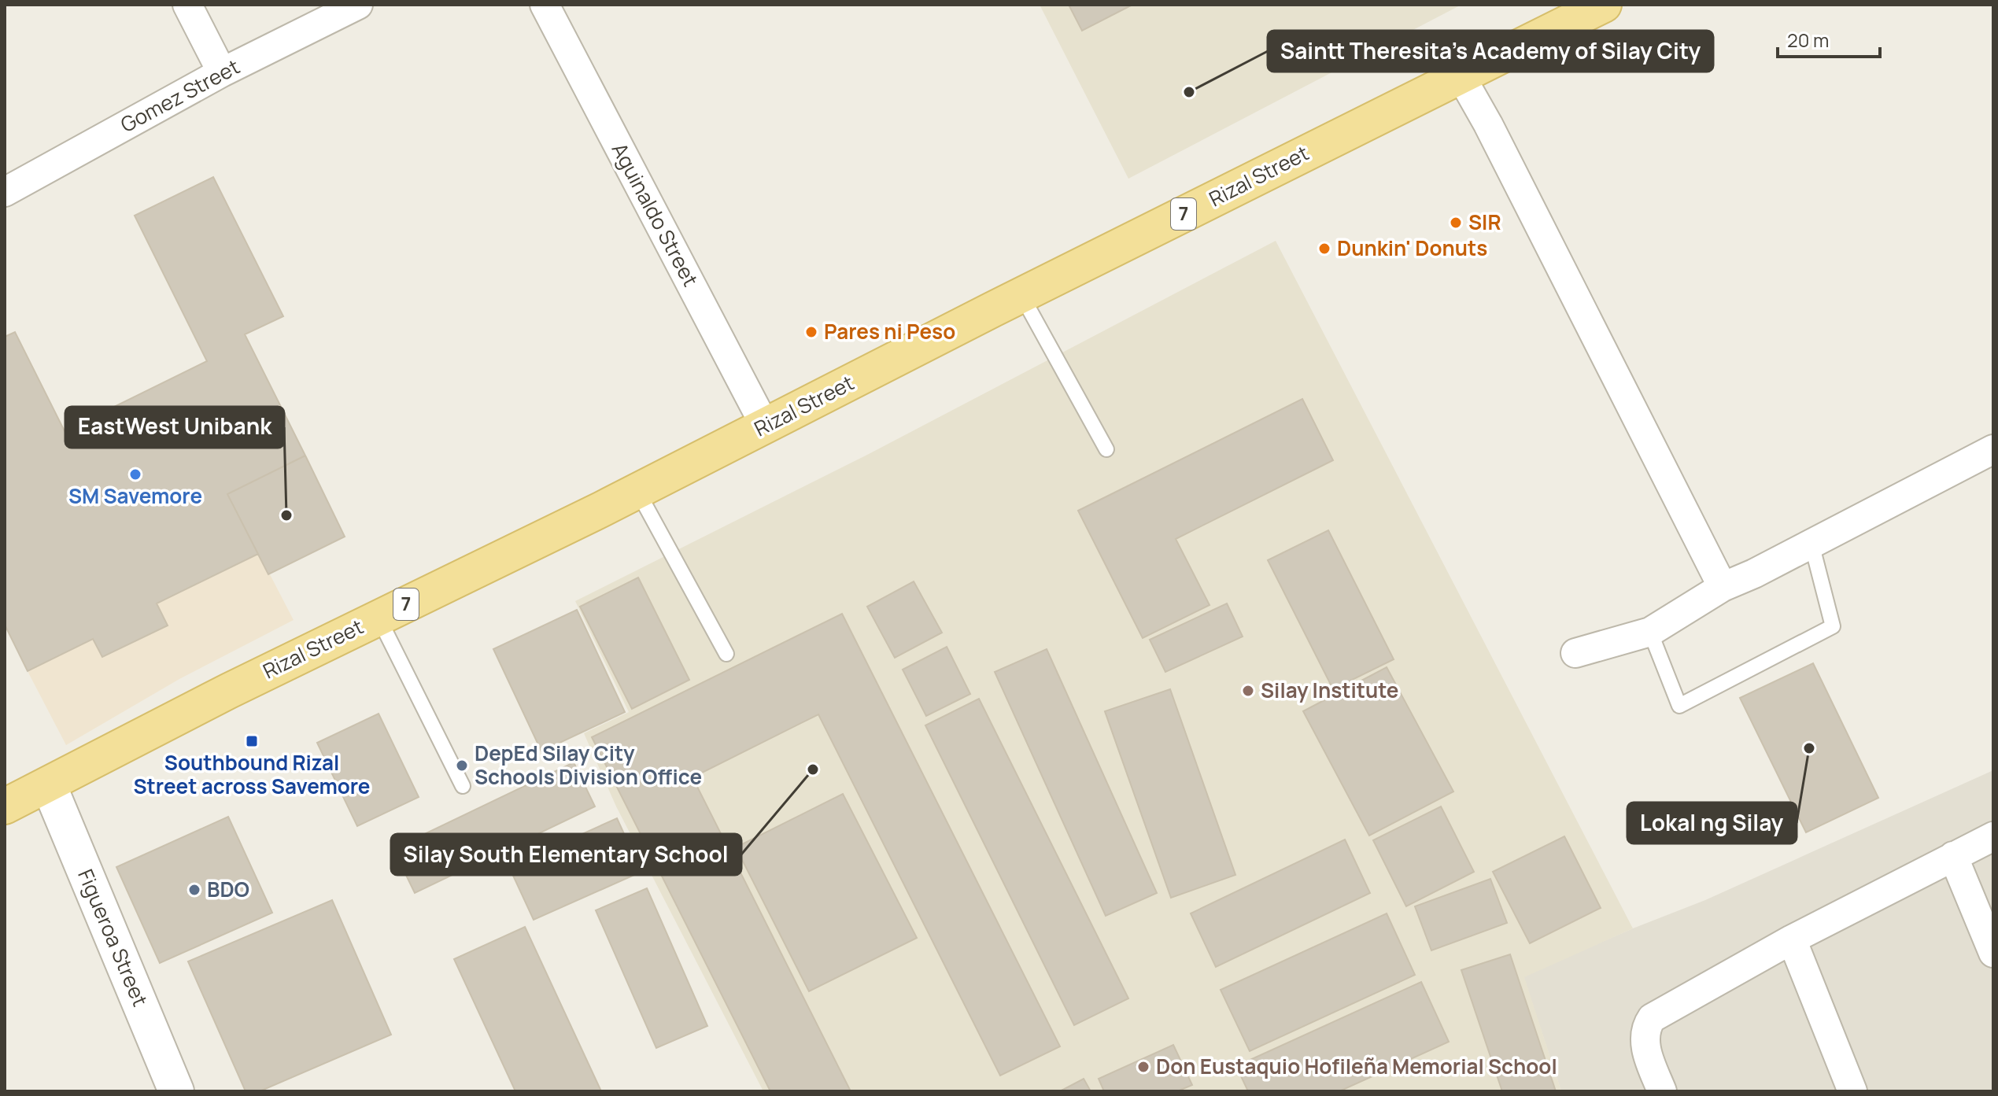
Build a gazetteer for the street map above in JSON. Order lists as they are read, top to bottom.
{
  "streets": {
    "main road": ["Rizal Street", "7"],
    "street": ["Gomez Street", "Aguinaldo Street", "Figueroa Street"]
  },
  "crossings": [
    ["Rizal Street", "Aguinaldo Street"],
    ["Rizal Street", "Figueroa Street"]
  ],
  "places": {
    "other": [
      "Saintt Theresita's Academy of Silay City",
      "SIR",
      "Dunkin' Donuts",
      "Pares ni Peso",
      "SM Savemore",
      "EastWest Unibank",
      "Silay Institute",
      "Lokal ng Silay",
      "DepEd Silay City Schools Division Office",
      "Silay South Elementary School",
      "BDO",
      "Don Eustaquio Hofileña Memorial School"
    ],
    "transit": ["Southbound Rizal Street across Savemore"]
  },
  "scale_bar": "20 m"
}
